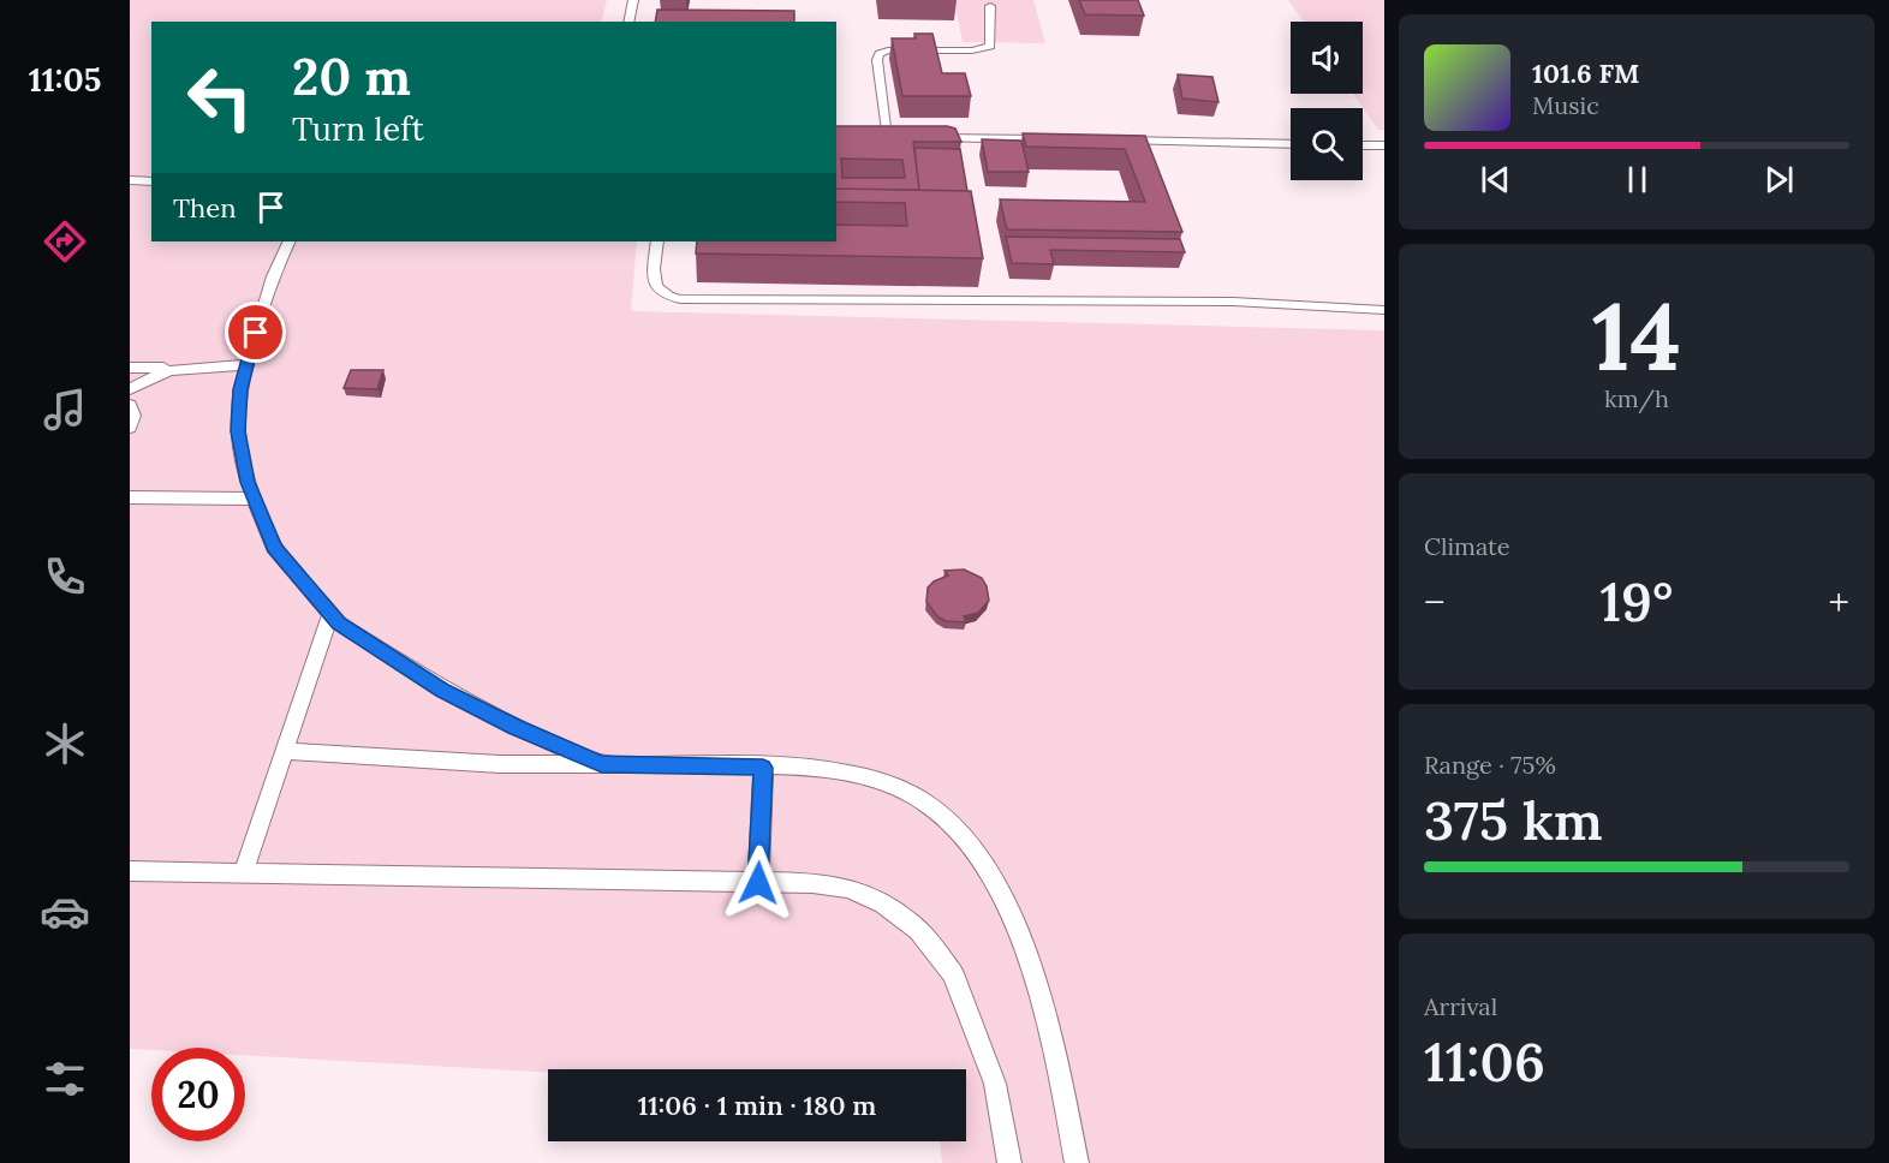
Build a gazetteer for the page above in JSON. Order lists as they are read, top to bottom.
{
  "page": {
    "tabs": "11:05",
    "turn": ["20 m", "Turn left"],
    "song": ["101.6 FM", "Music"],
    "then": "Then",
    "tile": [
      ["14", "km/h"],
      "Climate",
      ["Range · 75%", "375 km"],
      ["Arrival", "11:06"]
    ],
    "heat": ["−", "19°", "+"],
    "limit": "20",
    "trip": "11:06 · 1 min · 180 m"
  }
}
